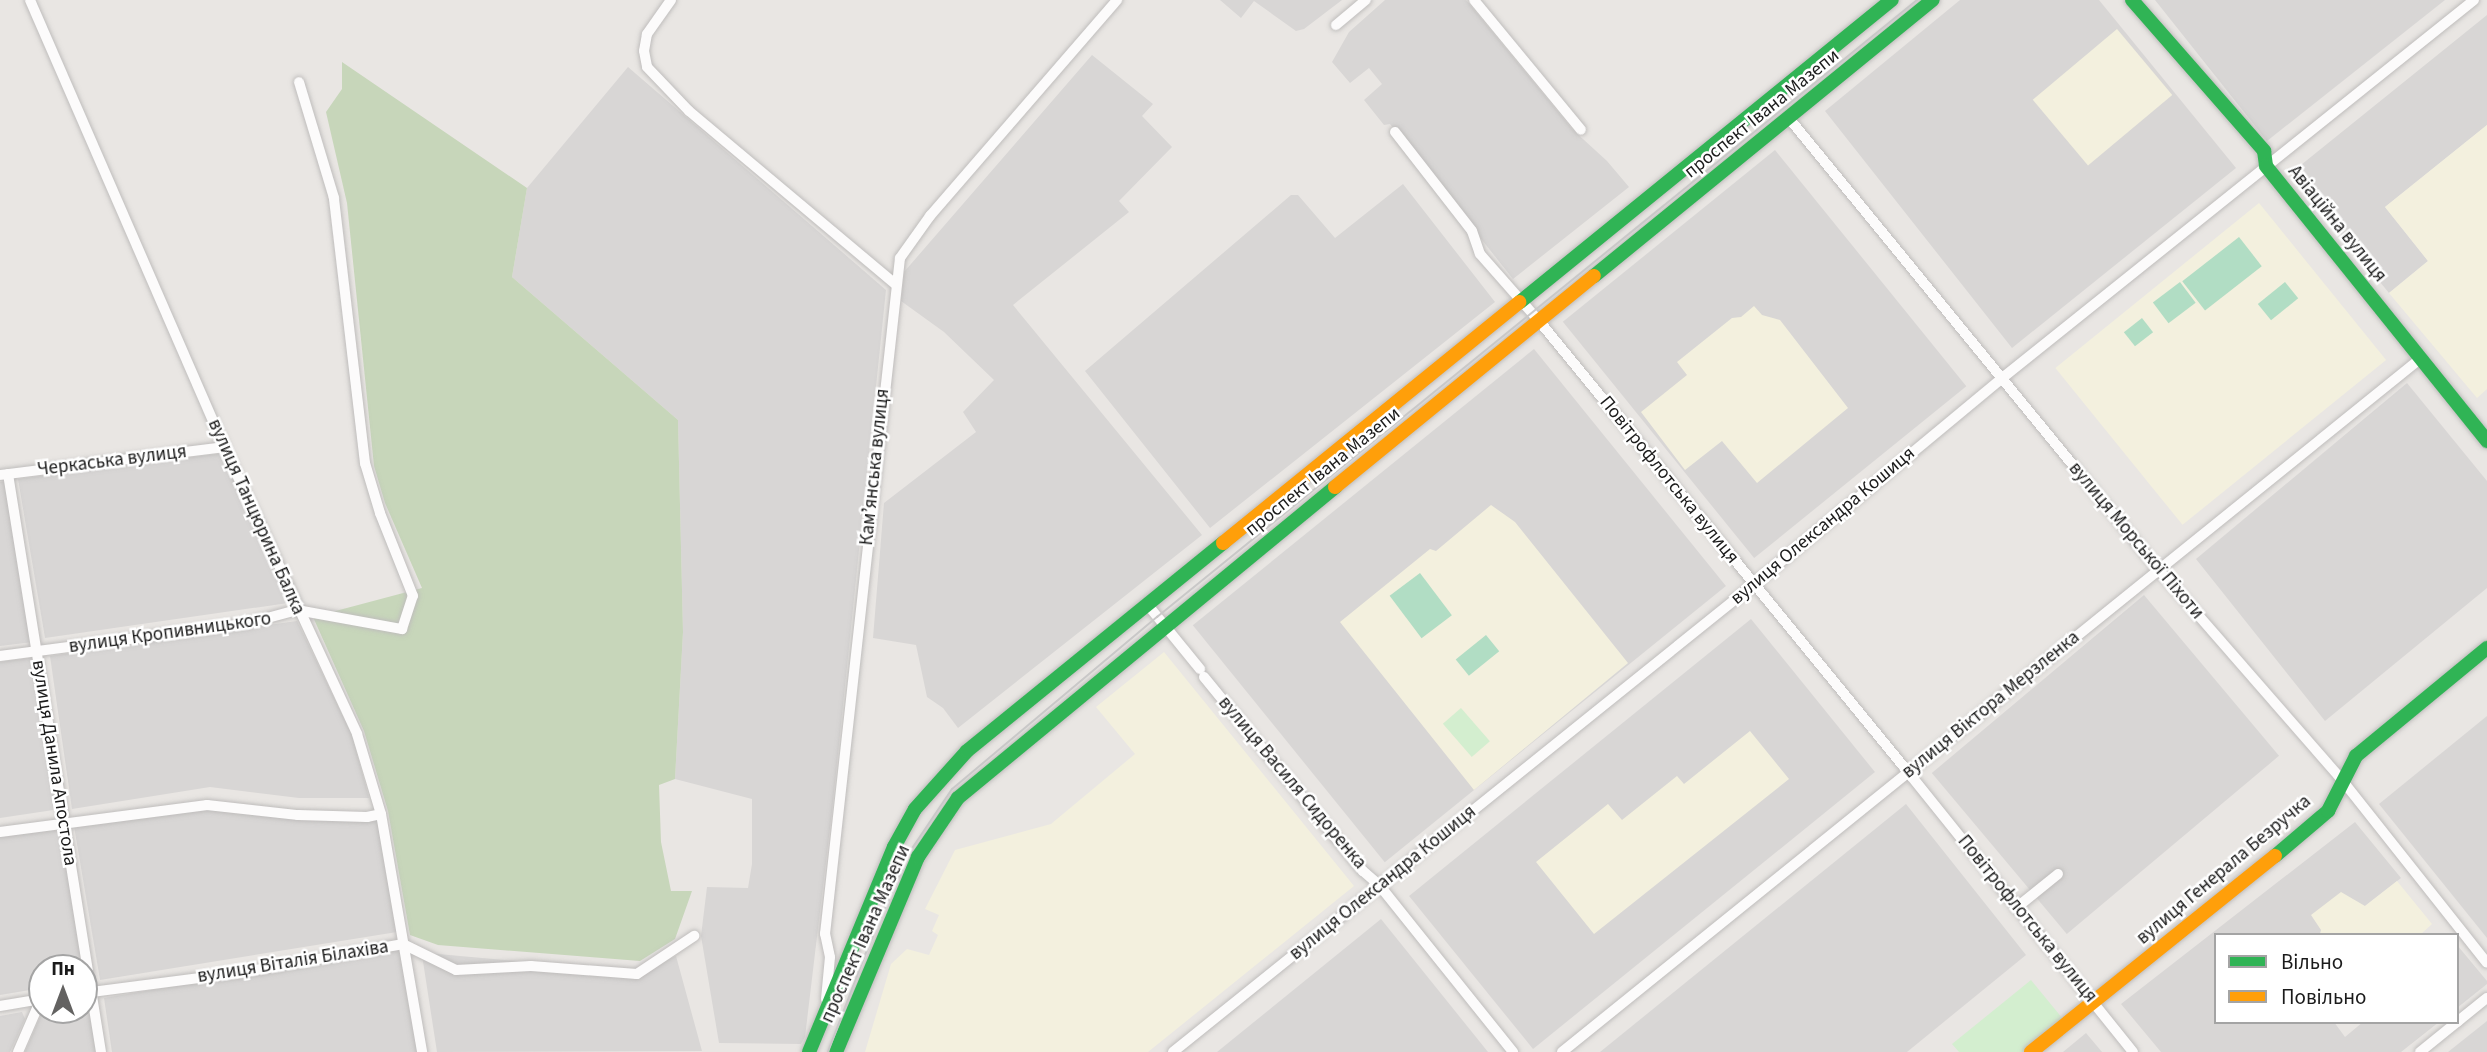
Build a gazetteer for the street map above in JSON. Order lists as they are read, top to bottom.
{
  "streets": {
    "main road": ["проспект Івана Мазепи", "Авіаційна вулиця", "вулиця Генерала Безручка"],
    "street": [
      "Черкаська вулиця",
      "Камʼянська вулиця",
      "Повітрофлотська вулиця",
      "вулиця Танцюрина Балка",
      "вулиця Олександра Кошиця",
      "вулиця Морської Піхоти",
      "вулиця Кропивницького",
      "вулиця Віктора Мерзленка",
      "вулиця Данила Апостола",
      "вулиця Василя Сидоренка",
      "вулиця Віталія Білахіва"
    ]
  },
  "crossings": [
    ["проспект Івана Мазепи", "Камʼянська вулиця"],
    ["проспект Івана Мазепи", "Повітрофлотська вулиця"],
    ["проспект Івана Мазепи", "вулиця Морської Піхоти"],
    ["проспект Івана Мазепи", "вулиця Василя Сидоренка"],
    ["Авіаційна вулиця", "вулиця Олександра Кошиця"],
    ["Авіаційна вулиця", "вулиця Віктора Мерзленка"],
    ["Черкаська вулиця", "вулиця Танцюрина Балка"],
    ["Черкаська вулиця", "вулиця Данила Апостола"],
    ["Повітрофлотська вулиця", "вулиця Олександра Кошиця"],
    ["Повітрофлотська вулиця", "вулиця Віктора Мерзленка"],
    ["Повітрофлотська вулиця", "вулиця Генерала Безручка"],
    ["вулиця Танцюрина Балка", "вулиця Кропивницького"],
    ["вулиця Танцюрина Балка", "вулиця Віталія Білахіва"],
    ["вулиця Олександра Кошиця", "вулиця Морської Піхоти"],
    ["вулиця Олександра Кошиця", "вулиця Василя Сидоренка"],
    ["вулиця Морської Піхоти", "вулиця Віктора Мерзленка"],
    ["вулиця Морської Піхоти", "вулиця Генерала Безручка"],
    ["вулиця Кропивницького", "вулиця Данила Апостола"]
  ],
  "legend": ["Вільно", "Повільно"],
  "north": "top"
}
